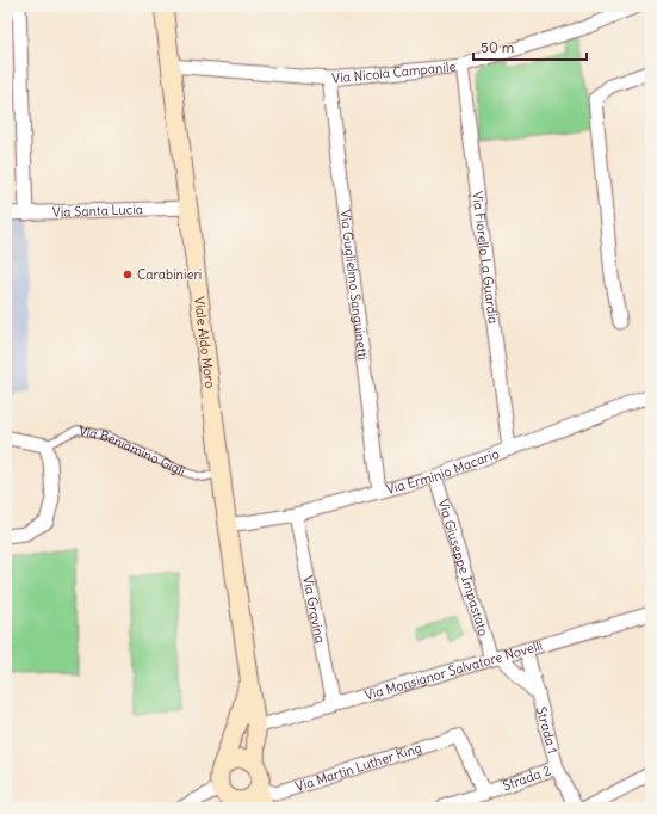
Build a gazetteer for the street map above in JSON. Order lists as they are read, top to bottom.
{
  "streets": {
    "main road": ["Viale Aldo Moro"],
    "street": [
      "Via Nicola Campanile",
      "Via Santa Lucia",
      "Via Fiorello La Guardia",
      "Via Guglielmo Sanguinetti",
      "Via Erminio Macario",
      "Via Giuseppe Impastato",
      "Via Gravina",
      "Via Monsignor Salvatore Novelli",
      "Strada 1",
      "Via Martin Luther King",
      "Strada 2"
    ],
    "lane": ["Via Beniamino Gigli"]
  },
  "crossings": [
    ["Via Nicola Campanile", "Via Fiorello La Guardia"],
    ["Via Nicola Campanile", "Via Guglielmo Sanguinetti"],
    ["Via Nicola Campanile", "Viale Aldo Moro"],
    ["Via Santa Lucia", "Viale Aldo Moro"],
    ["Via Fiorello La Guardia", "Via Erminio Macario"],
    ["Via Guglielmo Sanguinetti", "Via Erminio Macario"],
    ["Viale Aldo Moro", "Via Beniamino Gigli"],
    ["Viale Aldo Moro", "Via Erminio Macario"],
    ["Viale Aldo Moro", "Via Monsignor Salvatore Novelli"],
    ["Viale Aldo Moro", "Via Martin Luther King"],
    ["Via Erminio Macario", "Via Giuseppe Impastato"],
    ["Via Erminio Macario", "Via Gravina"],
    ["Via Giuseppe Impastato", "Via Monsignor Salvatore Novelli"],
    ["Via Gravina", "Via Monsignor Salvatore Novelli"],
    ["Via Monsignor Salvatore Novelli", "Strada 1"],
    ["Strada 1", "Strada 2"],
    ["Via Martin Luther King", "Strada 2"]
  ],
  "places": ["Carabinieri"],
  "scale_bar": "50 m"
}
